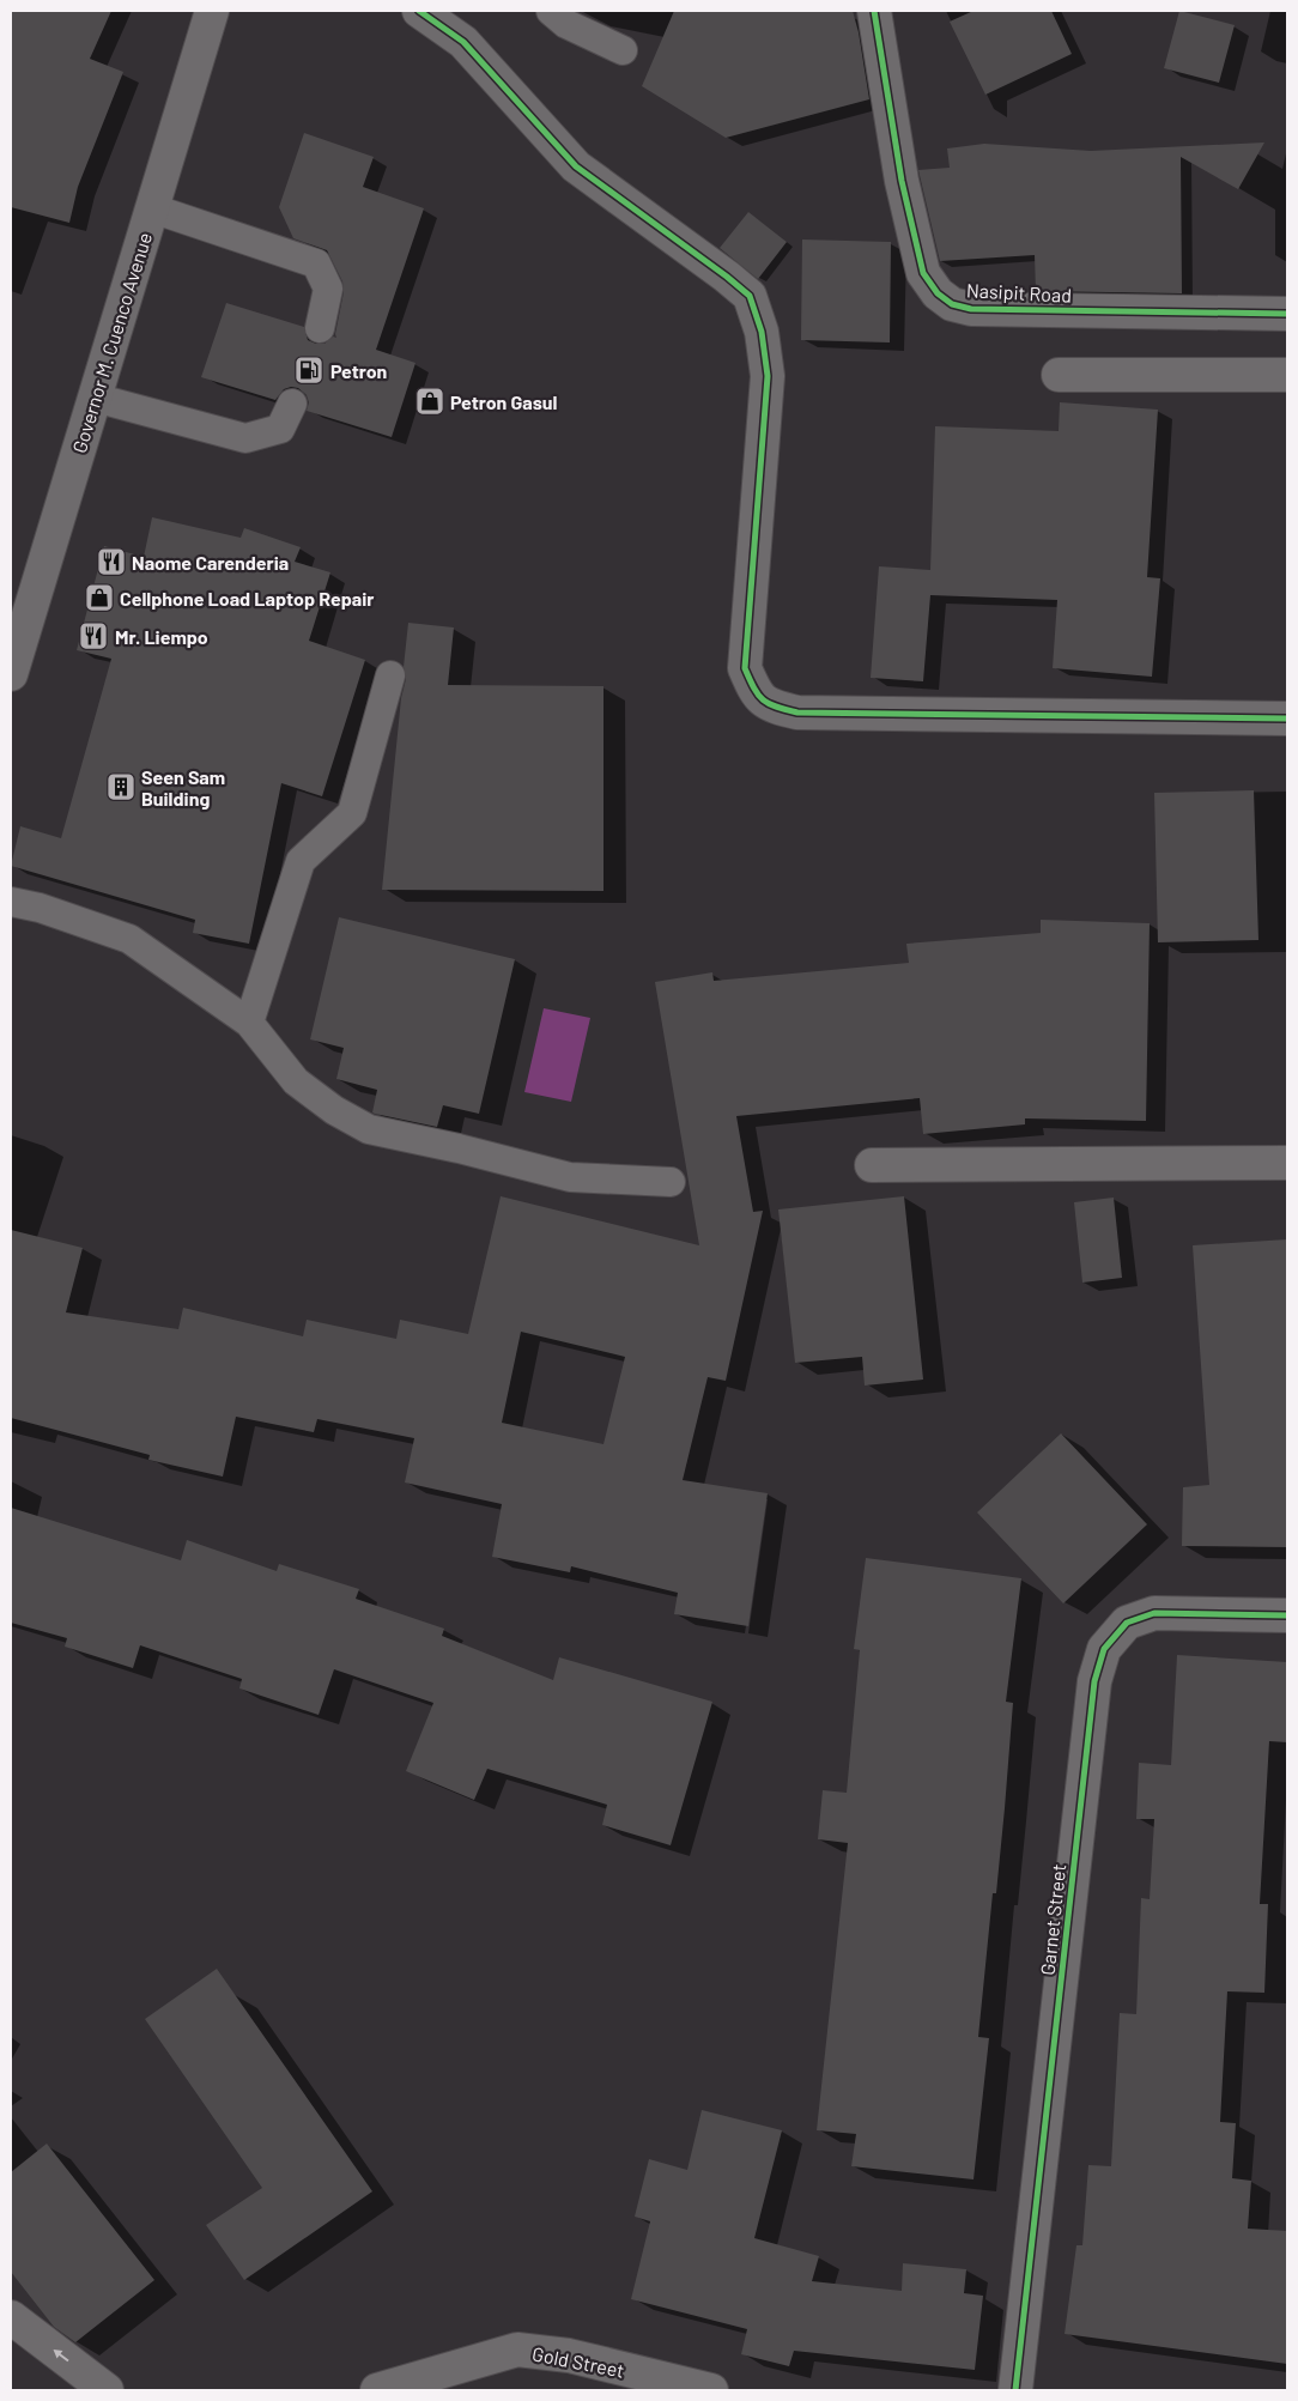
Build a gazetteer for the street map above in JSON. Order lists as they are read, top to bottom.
{
  "streets": {
    "street": [
      "Nasipit Road",
      "Governor M. Cuenco Avenue",
      "Garnet Street",
      "Gold Street"
    ]
  },
  "places": {
    "fuel station": ["Petron"],
    "shop": ["Petron Gasul", "Cellphone Load Laptop Repair"],
    "restaurant": ["Naome Carenderia", "Mr. Liempo"],
    "building": ["Seen Sam Building"]
  }
}
